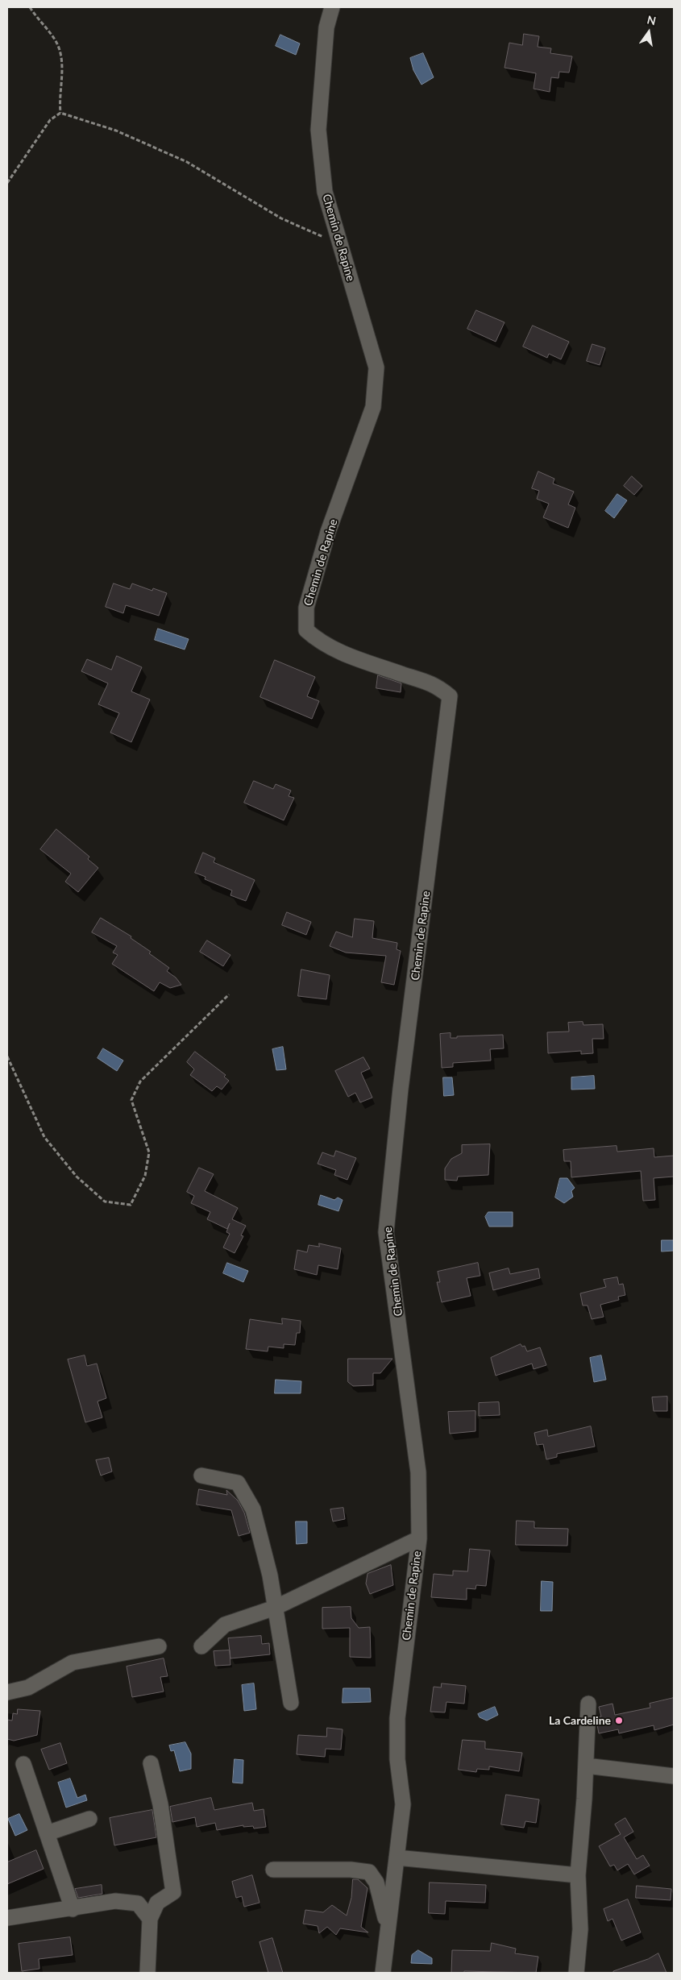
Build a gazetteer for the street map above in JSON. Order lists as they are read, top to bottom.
{
  "streets": {
    "street": ["Chemin de Rapine"]
  },
  "places": ["La Cardeline"],
  "north": "top"
}
